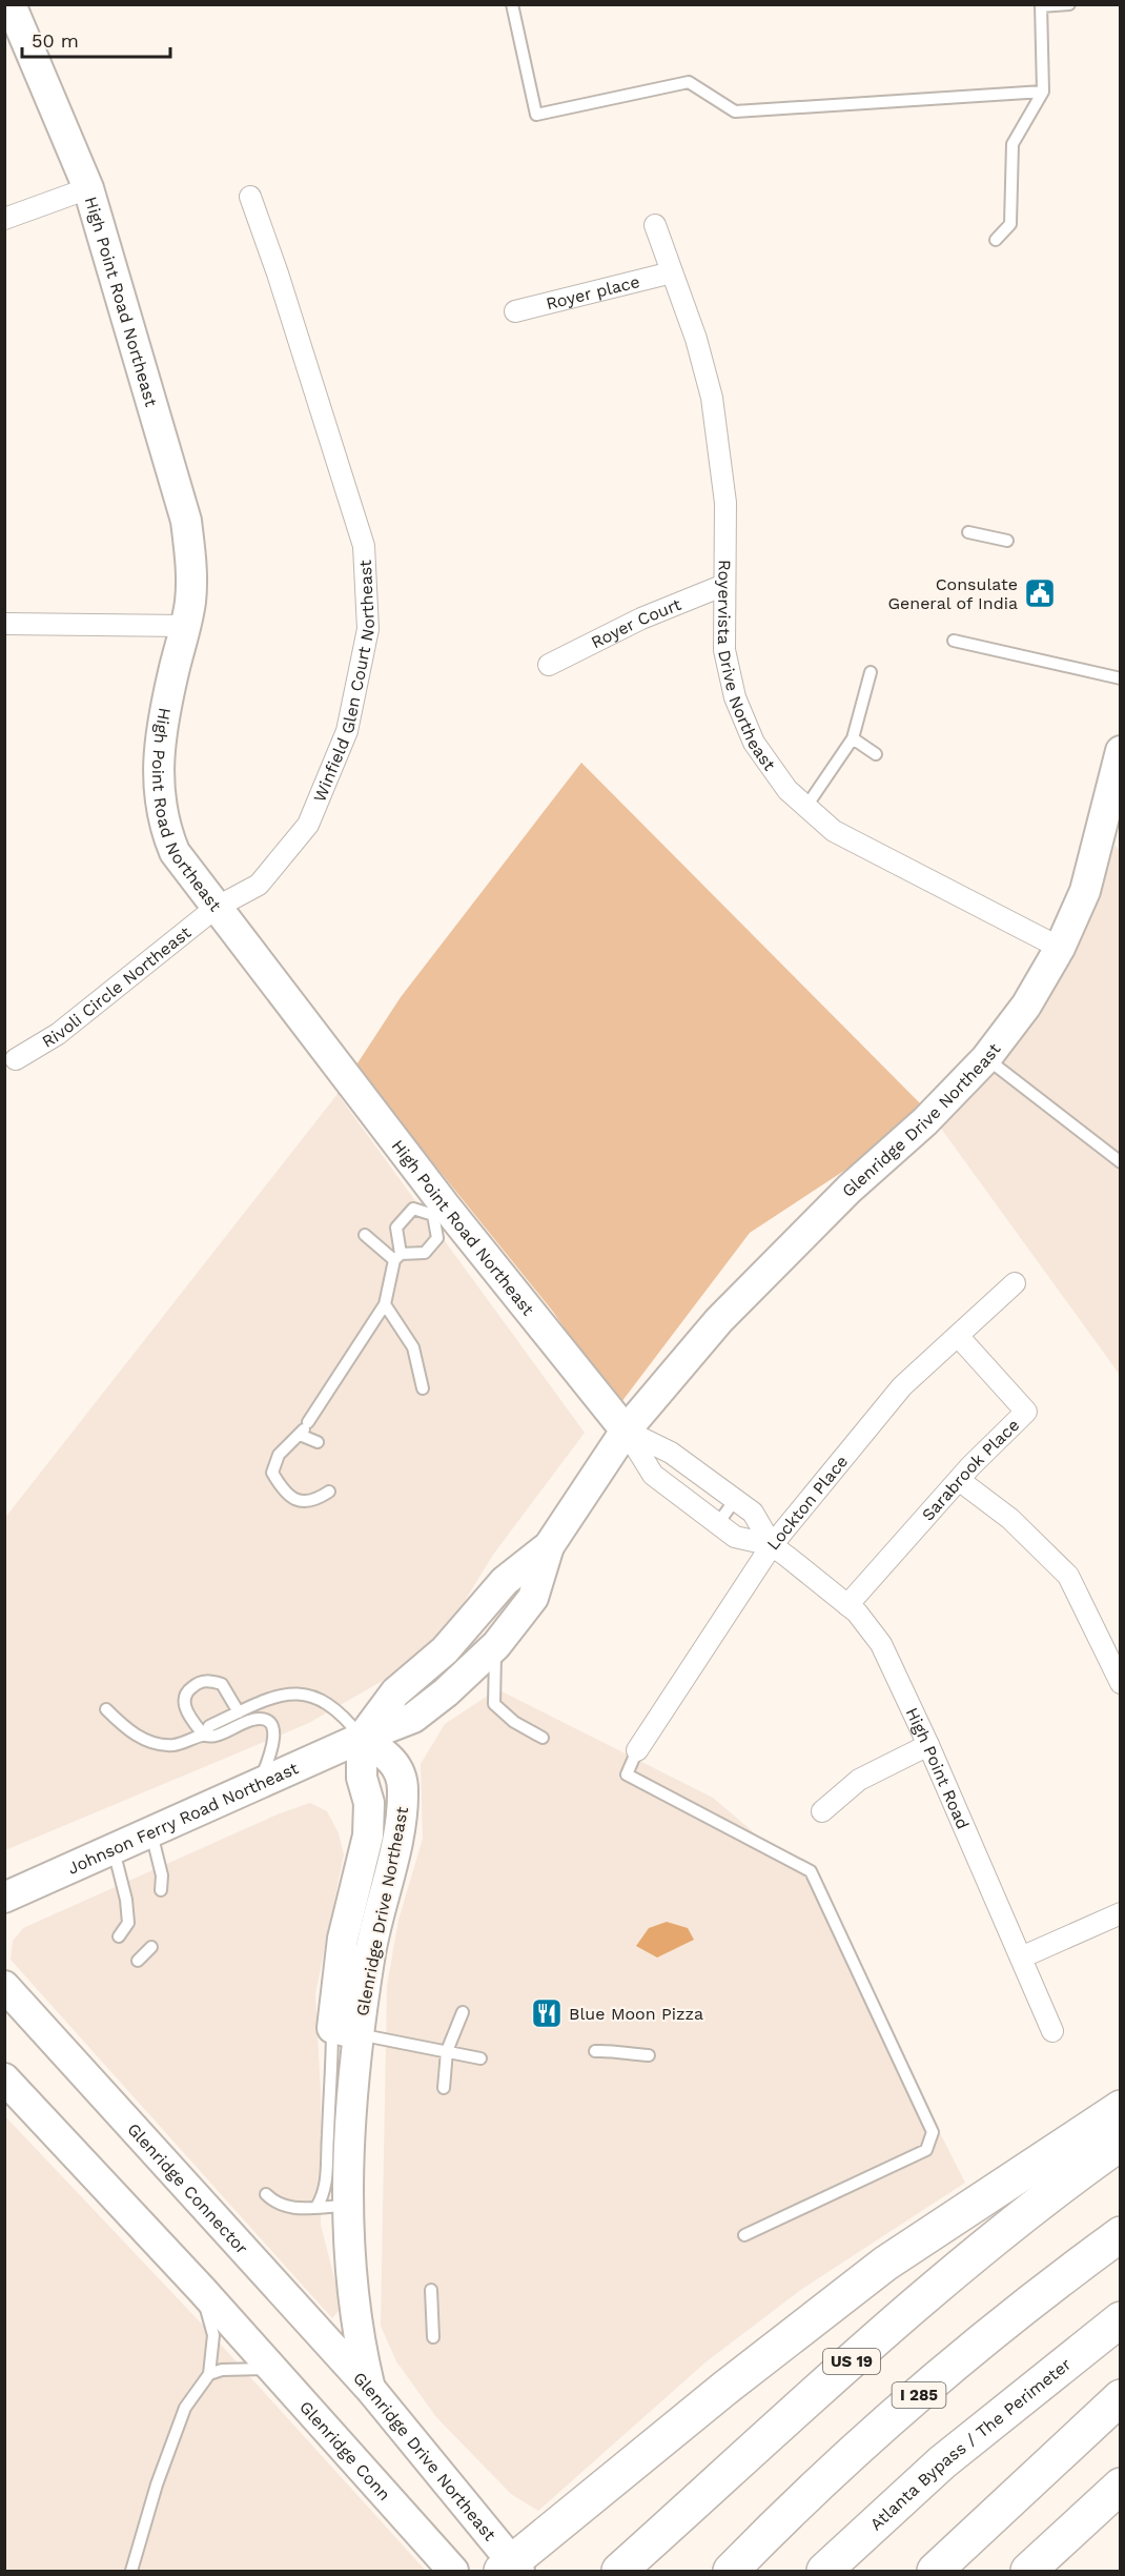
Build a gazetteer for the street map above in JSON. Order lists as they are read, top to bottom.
{
  "streets": {
    "highway": ["US 19", "I 285", "Atlanta Bypass / The Perimeter"],
    "main road": [
      "High Point Road Northeast",
      "Glenridge Drive Northeast",
      "Johnson Ferry Road Northeast",
      "Glenridge Connector",
      "Glenridge Conn"
    ],
    "street": [
      "Royer place",
      "Royer Court",
      "Royervista Drive Northeast",
      "Winfield Glen Court Northeast",
      "Rivoli Circle Northeast",
      "Sarabrook Place",
      "Lockton Place",
      "High Point Road"
    ]
  },
  "crossings": [
    ["Royer place", "Royervista Drive Northeast"],
    ["High Point Road Northeast", "Winfield Glen Court Northeast"],
    ["High Point Road Northeast", "Rivoli Circle Northeast"],
    ["High Point Road Northeast", "Glenridge Drive Northeast"],
    ["High Point Road Northeast", "High Point Road"],
    ["High Point Road Northeast", "Johnson Ferry Road Northeast"],
    ["Royer Court", "Royervista Drive Northeast"],
    ["Royervista Drive Northeast", "Glenridge Drive Northeast"],
    ["Winfield Glen Court Northeast", "Rivoli Circle Northeast"],
    ["Glenridge Drive Northeast", "High Point Road"],
    ["Glenridge Drive Northeast", "Johnson Ferry Road Northeast"],
    ["Glenridge Drive Northeast", "Glenridge Connector"],
    ["Sarabrook Place", "Lockton Place"],
    ["Sarabrook Place", "High Point Road"],
    ["Lockton Place", "High Point Road"],
    ["High Point Road", "Johnson Ferry Road Northeast"]
  ],
  "places": {
    "public building": ["Consulate General of India"],
    "restaurant": ["Blue Moon Pizza"]
  },
  "scale_bar": "50 m"
}
